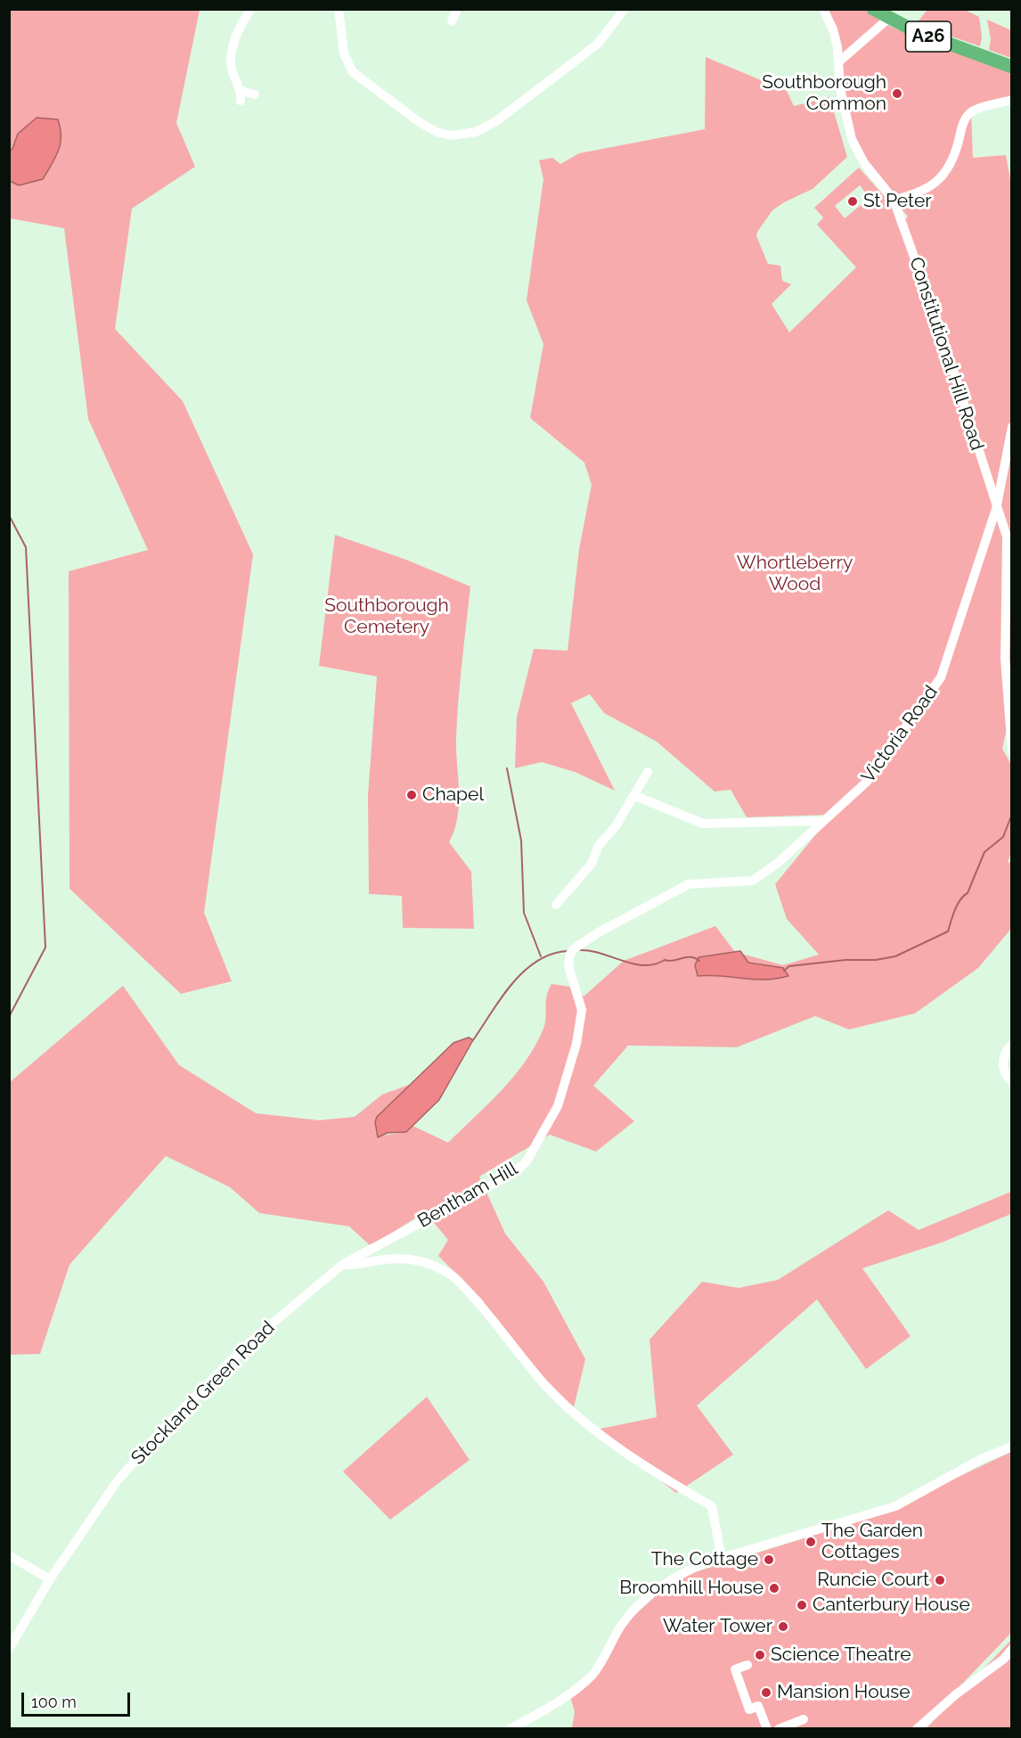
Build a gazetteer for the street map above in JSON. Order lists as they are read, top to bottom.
{
  "streets": {
    "highway": ["A26"],
    "street": [
      "Constitutional Hill Road",
      "Victoria Road",
      "Bentham Hill",
      "Stockland Green Road"
    ]
  },
  "crossings": [
    ["Constitutional Hill Road", "Victoria Road"],
    ["Victoria Road", "Bentham Hill"],
    ["Bentham Hill", "Stockland Green Road"]
  ],
  "parks": ["Whortleberry Wood", "Southborough Cemetery"],
  "places": [
    "Southborough Common",
    "St Peter",
    "Chapel",
    "The Garden Cottages",
    "The Cottage",
    "Runcie Court",
    "Broomhill House",
    "Canterbury House",
    "Water Tower",
    "Science Theatre",
    "Mansion House"
  ],
  "scale_bar": "100 m"
}
